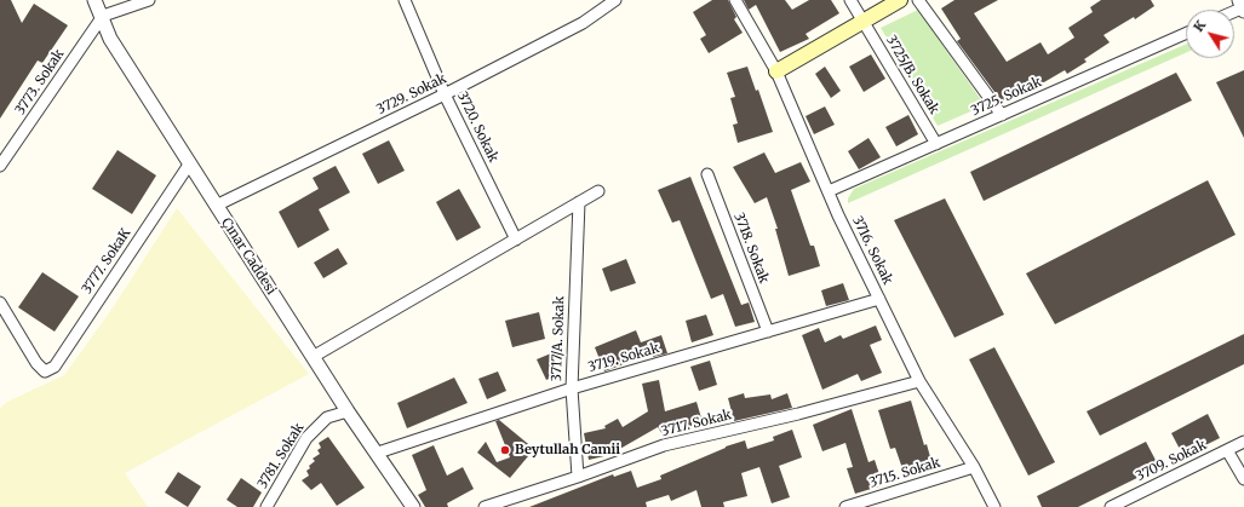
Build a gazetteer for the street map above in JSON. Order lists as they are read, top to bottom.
{
  "streets": {
    "street": [
      "3725/B. Sokak",
      "3773. Sokak",
      "3729. Sokak",
      "3725. Sokak",
      "3720. Sokak",
      "3718. Sokak",
      "3716. Sokak",
      "Çınar Caddesi",
      "3777. SokaK",
      "3717/A. Sokak",
      "3719. Sokak",
      "3717. Sokak",
      "3781. Sokak",
      "3709. Sokak",
      "3715. Sokak"
    ]
  },
  "crossings": [
    ["3725/B. Sokak", "3725. Sokak"],
    ["3773. Sokak", "Çınar Caddesi"],
    ["3729. Sokak", "3720. Sokak"],
    ["3729. Sokak", "Çınar Caddesi"],
    ["3725. Sokak", "3716. Sokak"],
    ["3718. Sokak", "3719. Sokak"],
    ["3716. Sokak", "3719. Sokak"],
    ["3716. Sokak", "3717. Sokak"],
    ["3716. Sokak", "3715. Sokak"],
    ["Çınar Caddesi", "3777. SokaK"],
    ["Çınar Caddesi", "3719. Sokak"],
    ["Çınar Caddesi", "3781. Sokak"],
    ["3717/A. Sokak", "3719. Sokak"],
    ["3717/A. Sokak", "3717. Sokak"]
  ],
  "places": ["Beytullah Camii"],
  "north": "top left"
}
